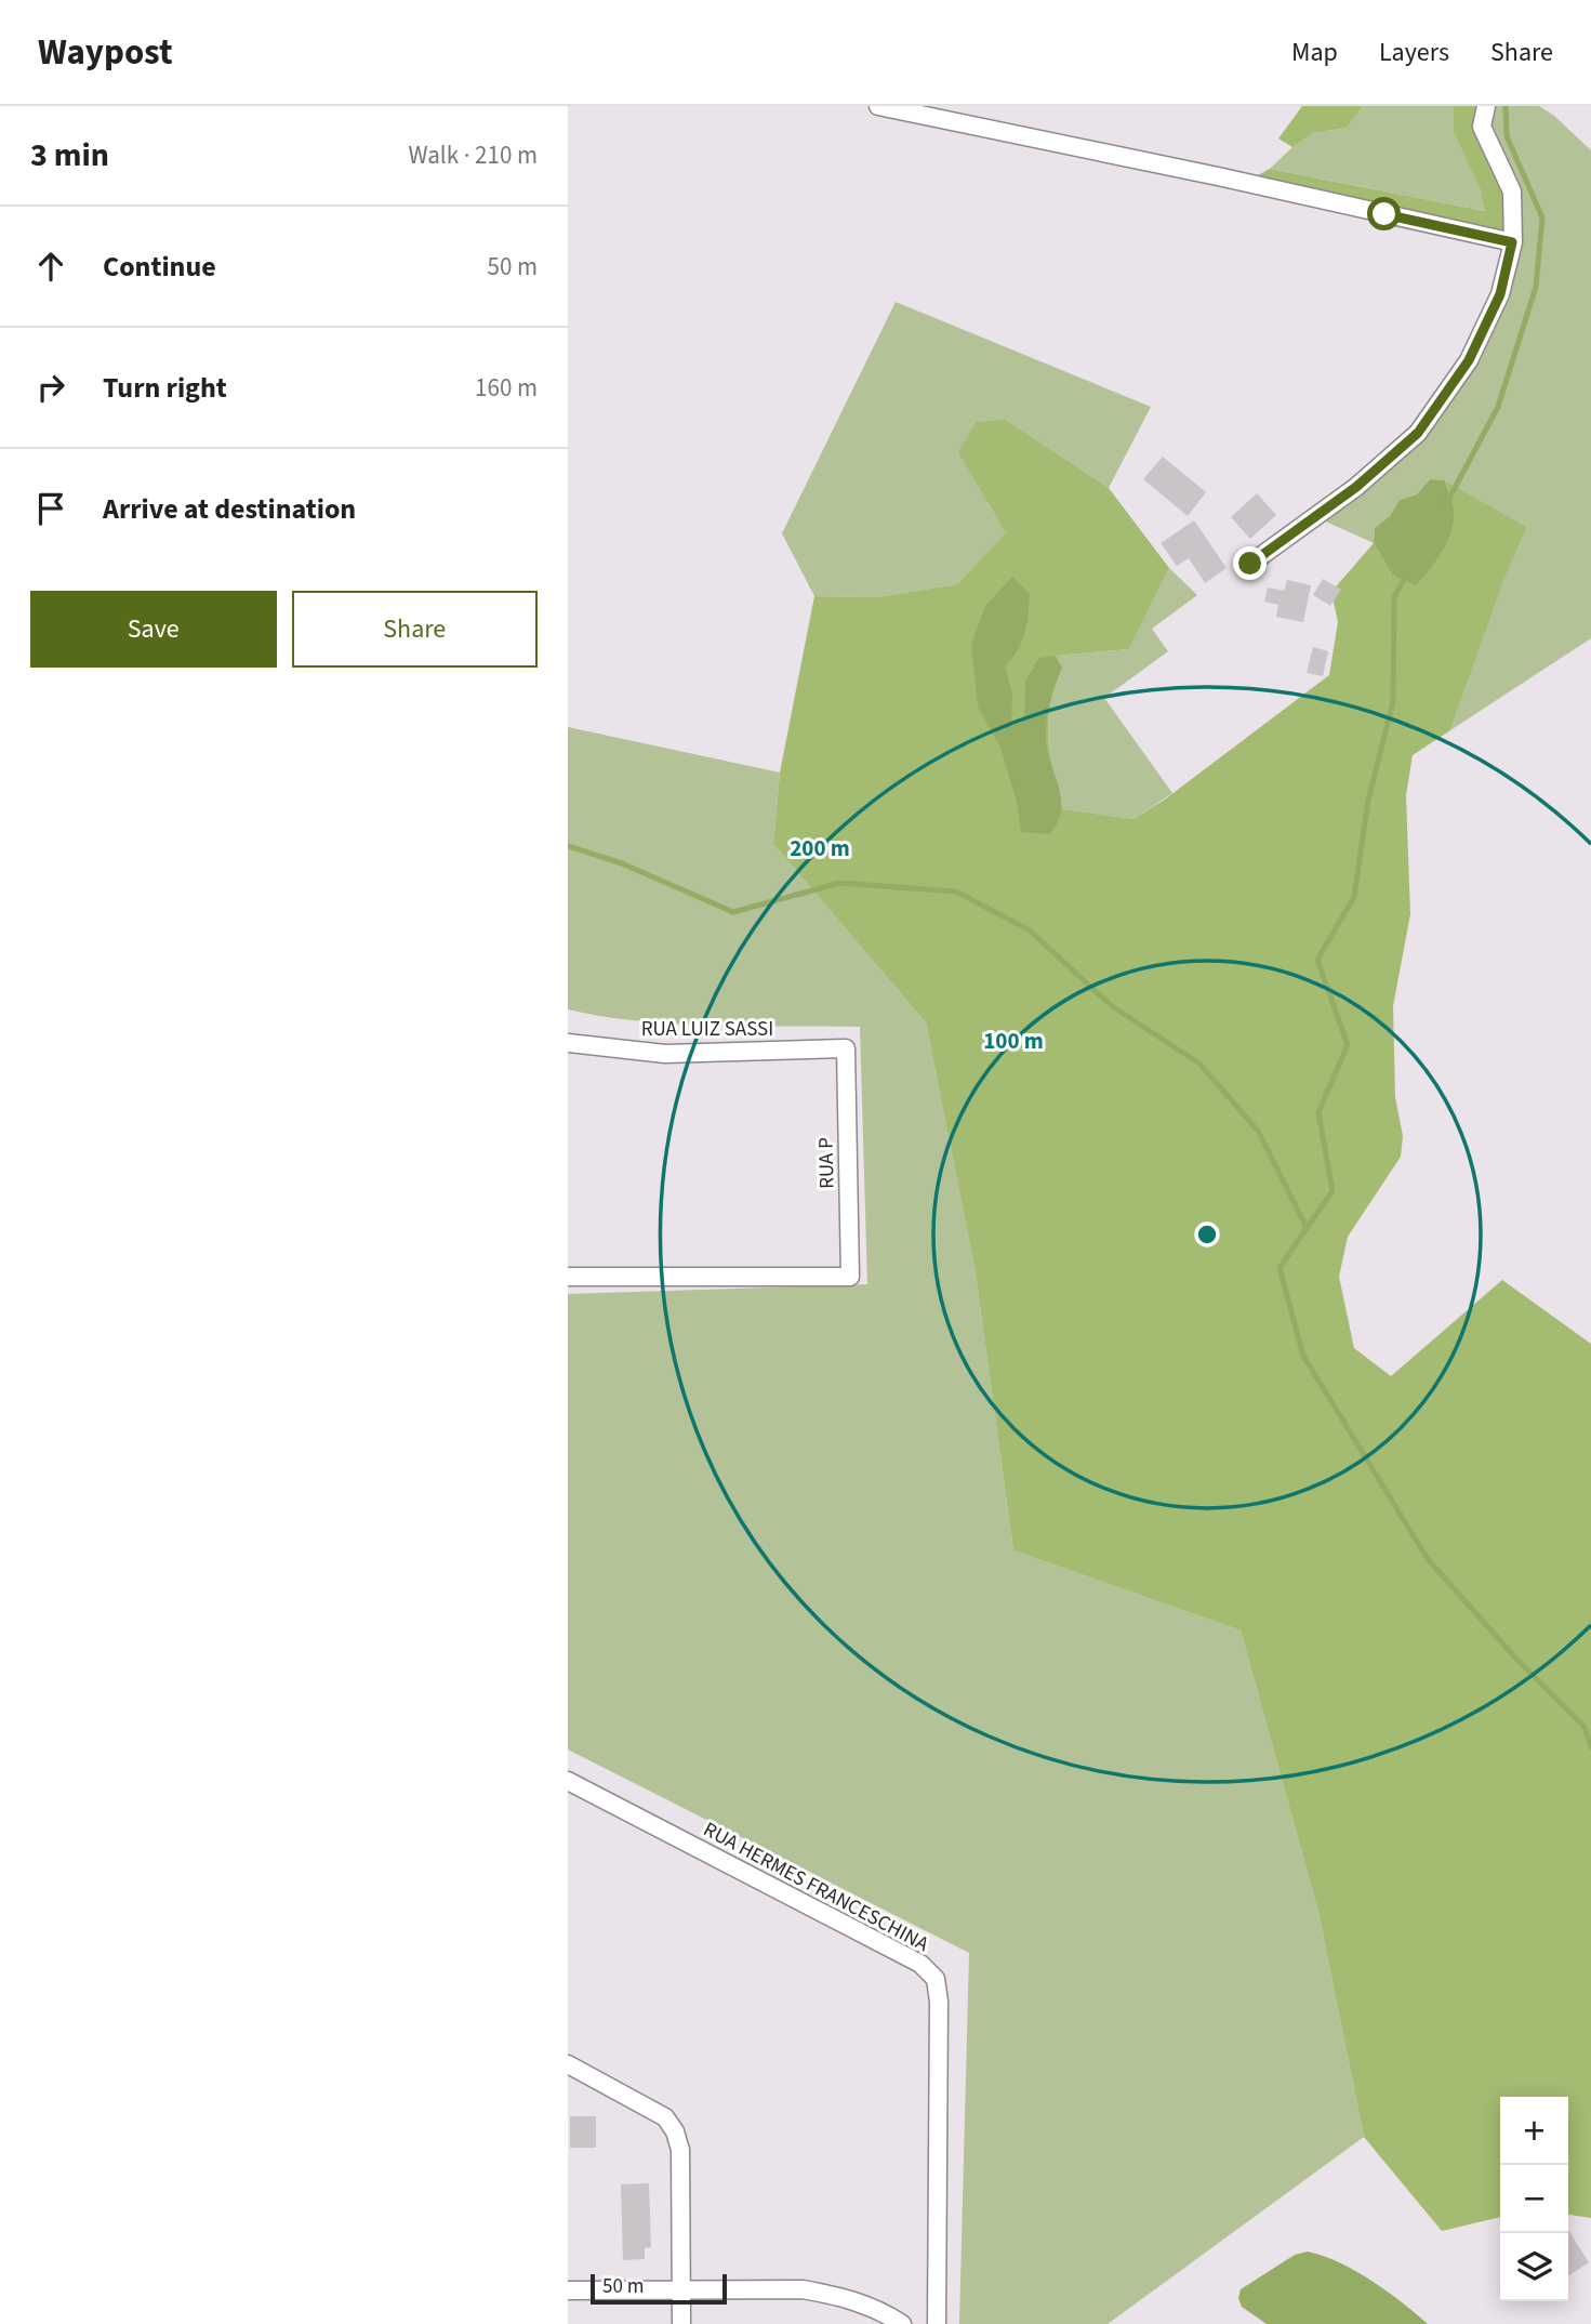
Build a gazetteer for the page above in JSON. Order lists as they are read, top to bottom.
{
  "streets": {
    "street": ["RUA LUIZ SASSI", "RUA P", "RUA HERMES FRANCESCHINA"]
  },
  "crossings": [
    ["RUA LUIZ SASSI", "RUA P"]
  ],
  "scale_bar": "50 m",
  "page": {
    "header": "Waypost",
    "nav": ["Map", "Layers", "Share"],
    "heading": ["3 min", "Walk · 210 m"],
    "list": [
      ["Continue", "50 m"],
      ["Turn right", "160 m"],
      "Arrive at destination"
    ],
    "buttons": ["Save", "Share"],
    "map_buttons": ["+", "−"],
    "scale": "50 m"
  },
  "rings": ["200 m", "100 m"]
}
